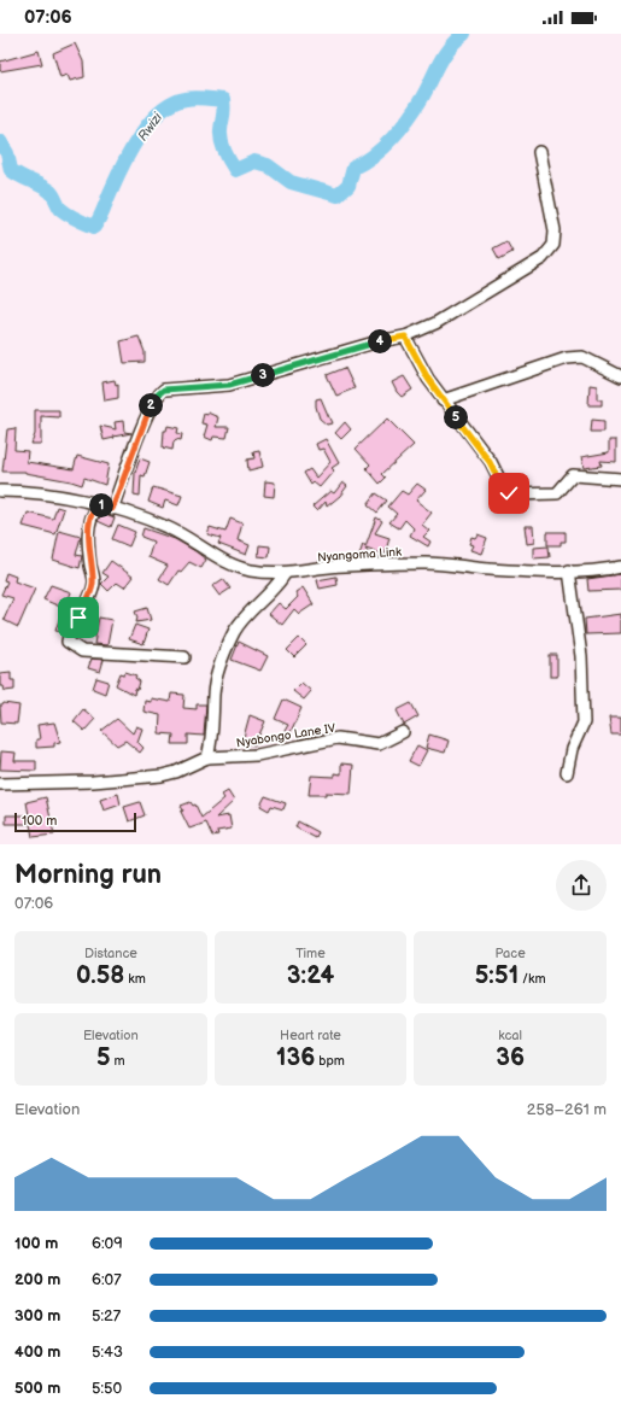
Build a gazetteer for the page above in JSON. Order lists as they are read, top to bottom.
{
  "streets": {
    "street": ["Nyangoma Link", "Nyabongo Lane IV"]
  },
  "water": ["Rwizi"],
  "scale_bar": "100 m",
  "page": {
    "status": "07:06",
    "pins": [
      "4",
      "3",
      "2",
      "5",
      "1"
    ],
    "scale": "100 m",
    "heading": ["Morning run", "07:06"],
    "stats": [
      ["Distance", "0.58 km"],
      ["Time", "3:24"],
      ["Pace", "5:51 /km"],
      ["Elevation", "5 m"],
      ["Heart rate", "136 bpm"],
      ["kcal", "36"]
    ],
    "chart": ["Elevation", "258–261 m"],
    "list": [
      {
        "name": "100 m",
        "note": "6:09"
      },
      {
        "name": "200 m",
        "note": "6:07"
      },
      {
        "name": "300 m",
        "note": "5:27"
      },
      {
        "name": "400 m",
        "note": "5:43"
      },
      {
        "name": "500 m",
        "note": "5:50"
      }
    ]
  }
}
